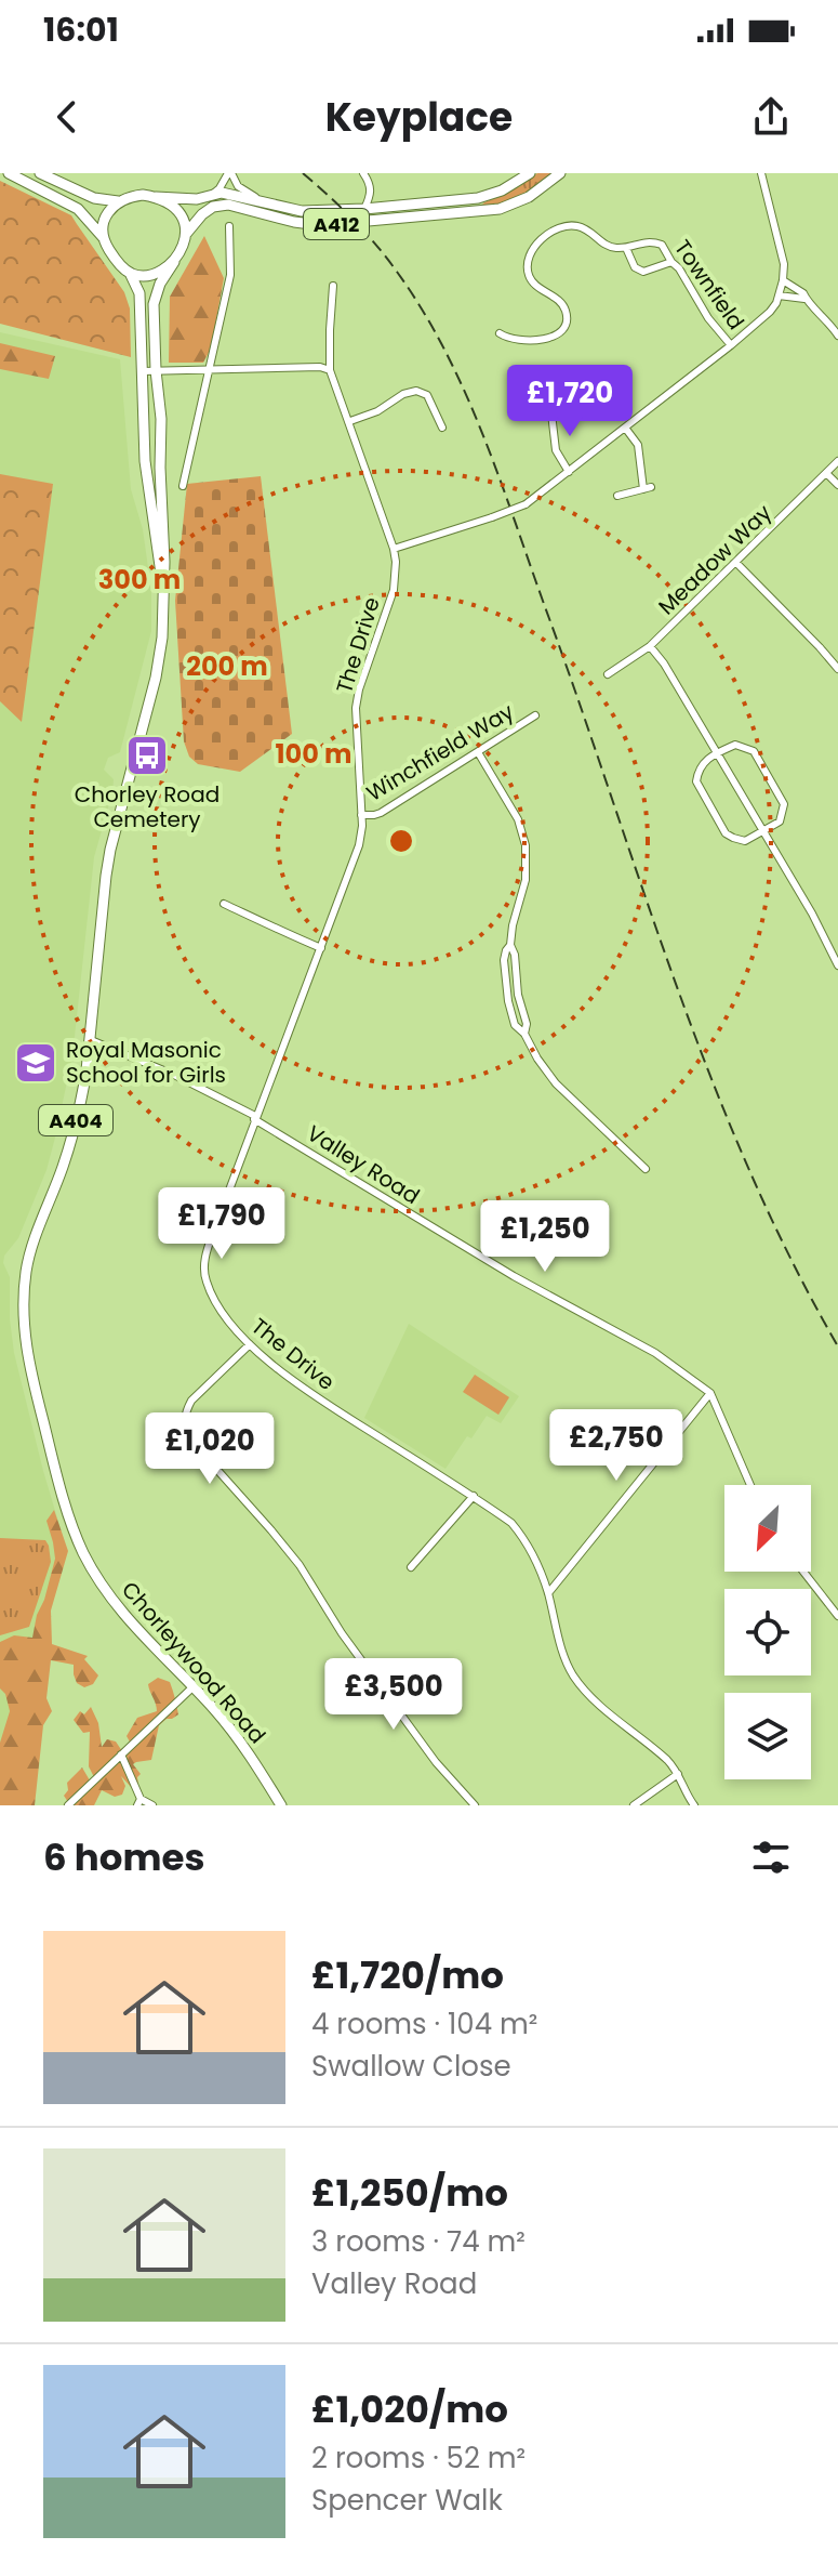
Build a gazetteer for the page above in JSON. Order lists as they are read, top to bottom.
{
  "streets": {
    "main road": ["A412", "A404", "Chorleywood Road"],
    "street": [
      "Townfield",
      "Meadow Way",
      "The Drive",
      "Winchfield Way",
      "Valley Road"
    ]
  },
  "crossings": [
    ["A412", "A404"],
    ["The Drive", "Winchfield Way"],
    ["The Drive", "Valley Road"],
    ["A404", "Chorleywood Road"],
    ["Valley Road", "Chorleywood Road"]
  ],
  "places": {
    "bus stop": ["Chorley Road Cemetery"],
    "school or university": ["Royal Masonic School for Girls"]
  },
  "north": "bottom left",
  "page": {
    "status": "16:01",
    "header": "Keyplace",
    "price": [
      "£1,720",
      "£1,790",
      "£1,250",
      "£2,750",
      "£1,020",
      "£3,500"
    ],
    "heading": "6 homes",
    "list": [
      {
        "name": "£1,720/mo",
        "note": "4 rooms · 104 m² · Swallow Close"
      },
      {
        "name": "£1,250/mo",
        "note": "3 rooms · 74 m² · Valley Road"
      },
      {
        "name": "£1,020/mo",
        "note": "2 rooms · 52 m² · Spencer Walk"
      }
    ]
  },
  "rings": ["300 m", "200 m", "100 m"]
}
